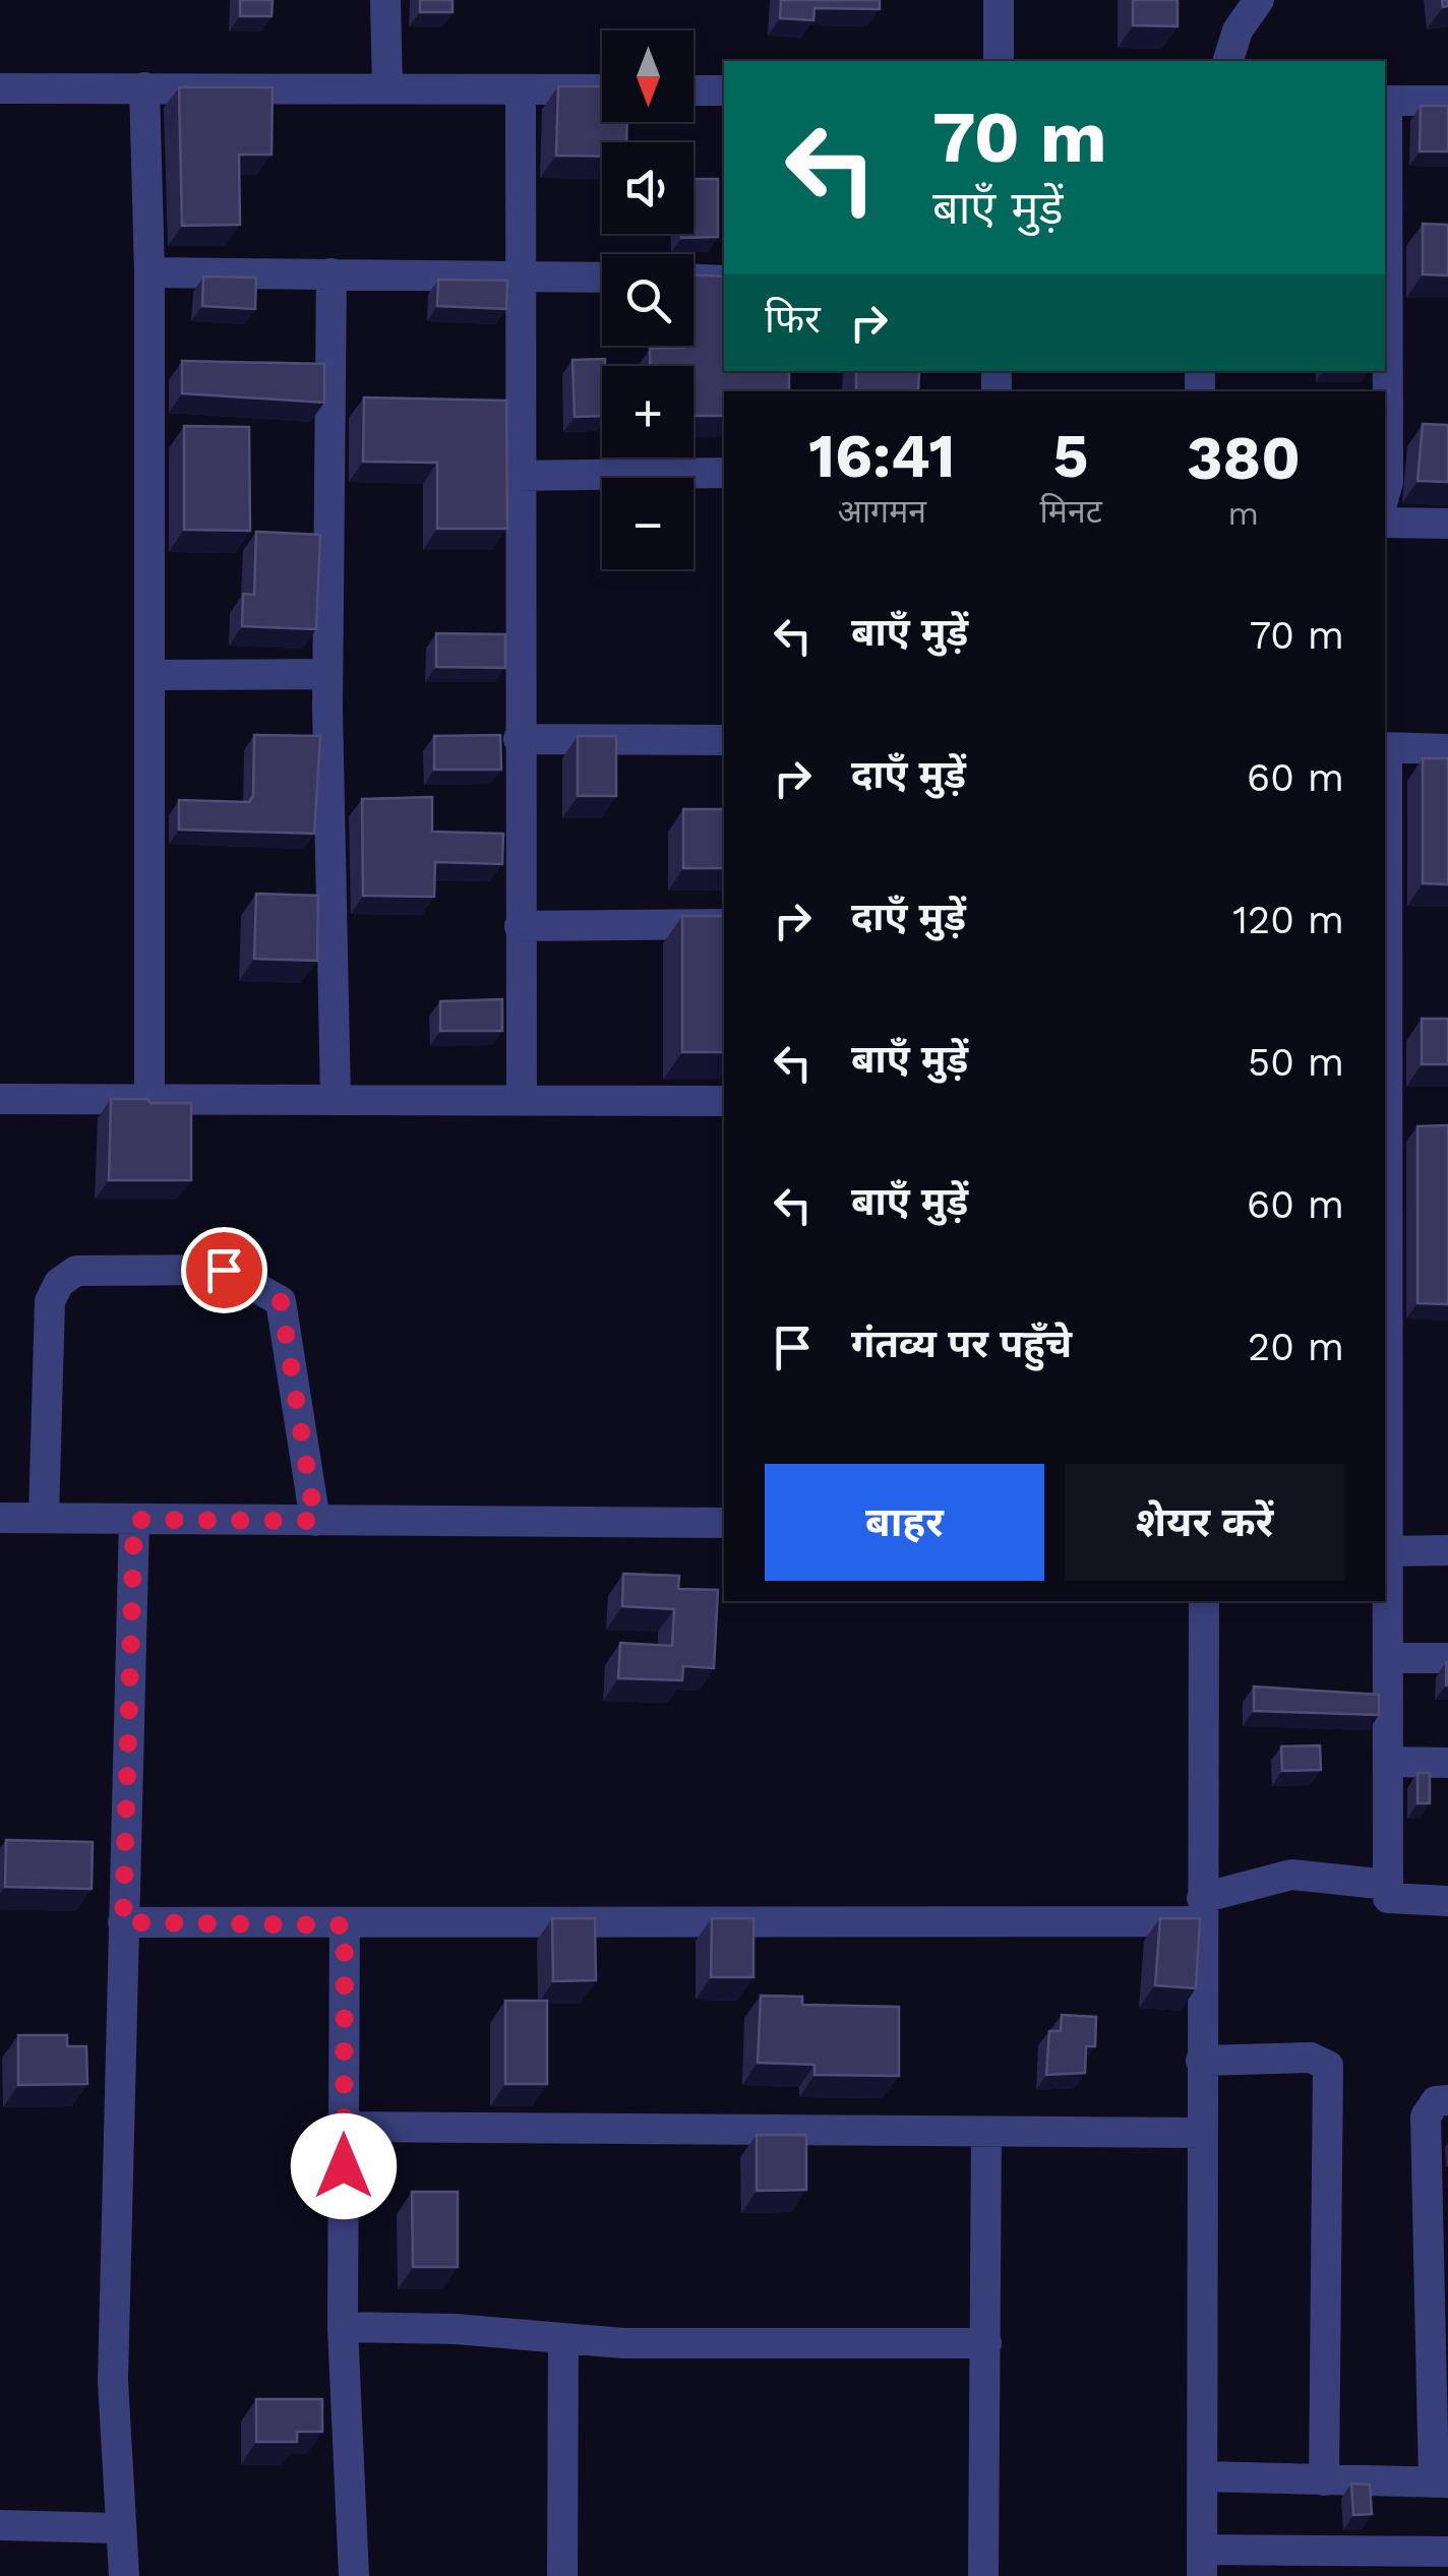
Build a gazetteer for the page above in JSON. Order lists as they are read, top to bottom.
{
  "north": "bottom",
  "page": {
    "map_buttons": ["+", "−"],
    "turn": ["70 m", "बाएँ मुड़ें"],
    "then": "फिर",
    "eta": [
      "16:41",
      "आगमन",
      "5",
      "मिनट",
      "380",
      "m"
    ],
    "list": [
      {
        "name": "बाएँ मुड़ें",
        "value": "70 m"
      },
      {
        "name": "दाएँ मुड़ें",
        "value": "60 m"
      },
      {
        "name": "दाएँ मुड़ें",
        "value": "120 m"
      },
      {
        "name": "बाएँ मुड़ें",
        "value": "50 m"
      },
      {
        "name": "बाएँ मुड़ें",
        "value": "60 m"
      },
      {
        "name": "गंतव्य पर पहुँचे",
        "value": "20 m"
      }
    ],
    "buttons": ["बाहर", "शेयर करें"]
  }
}
